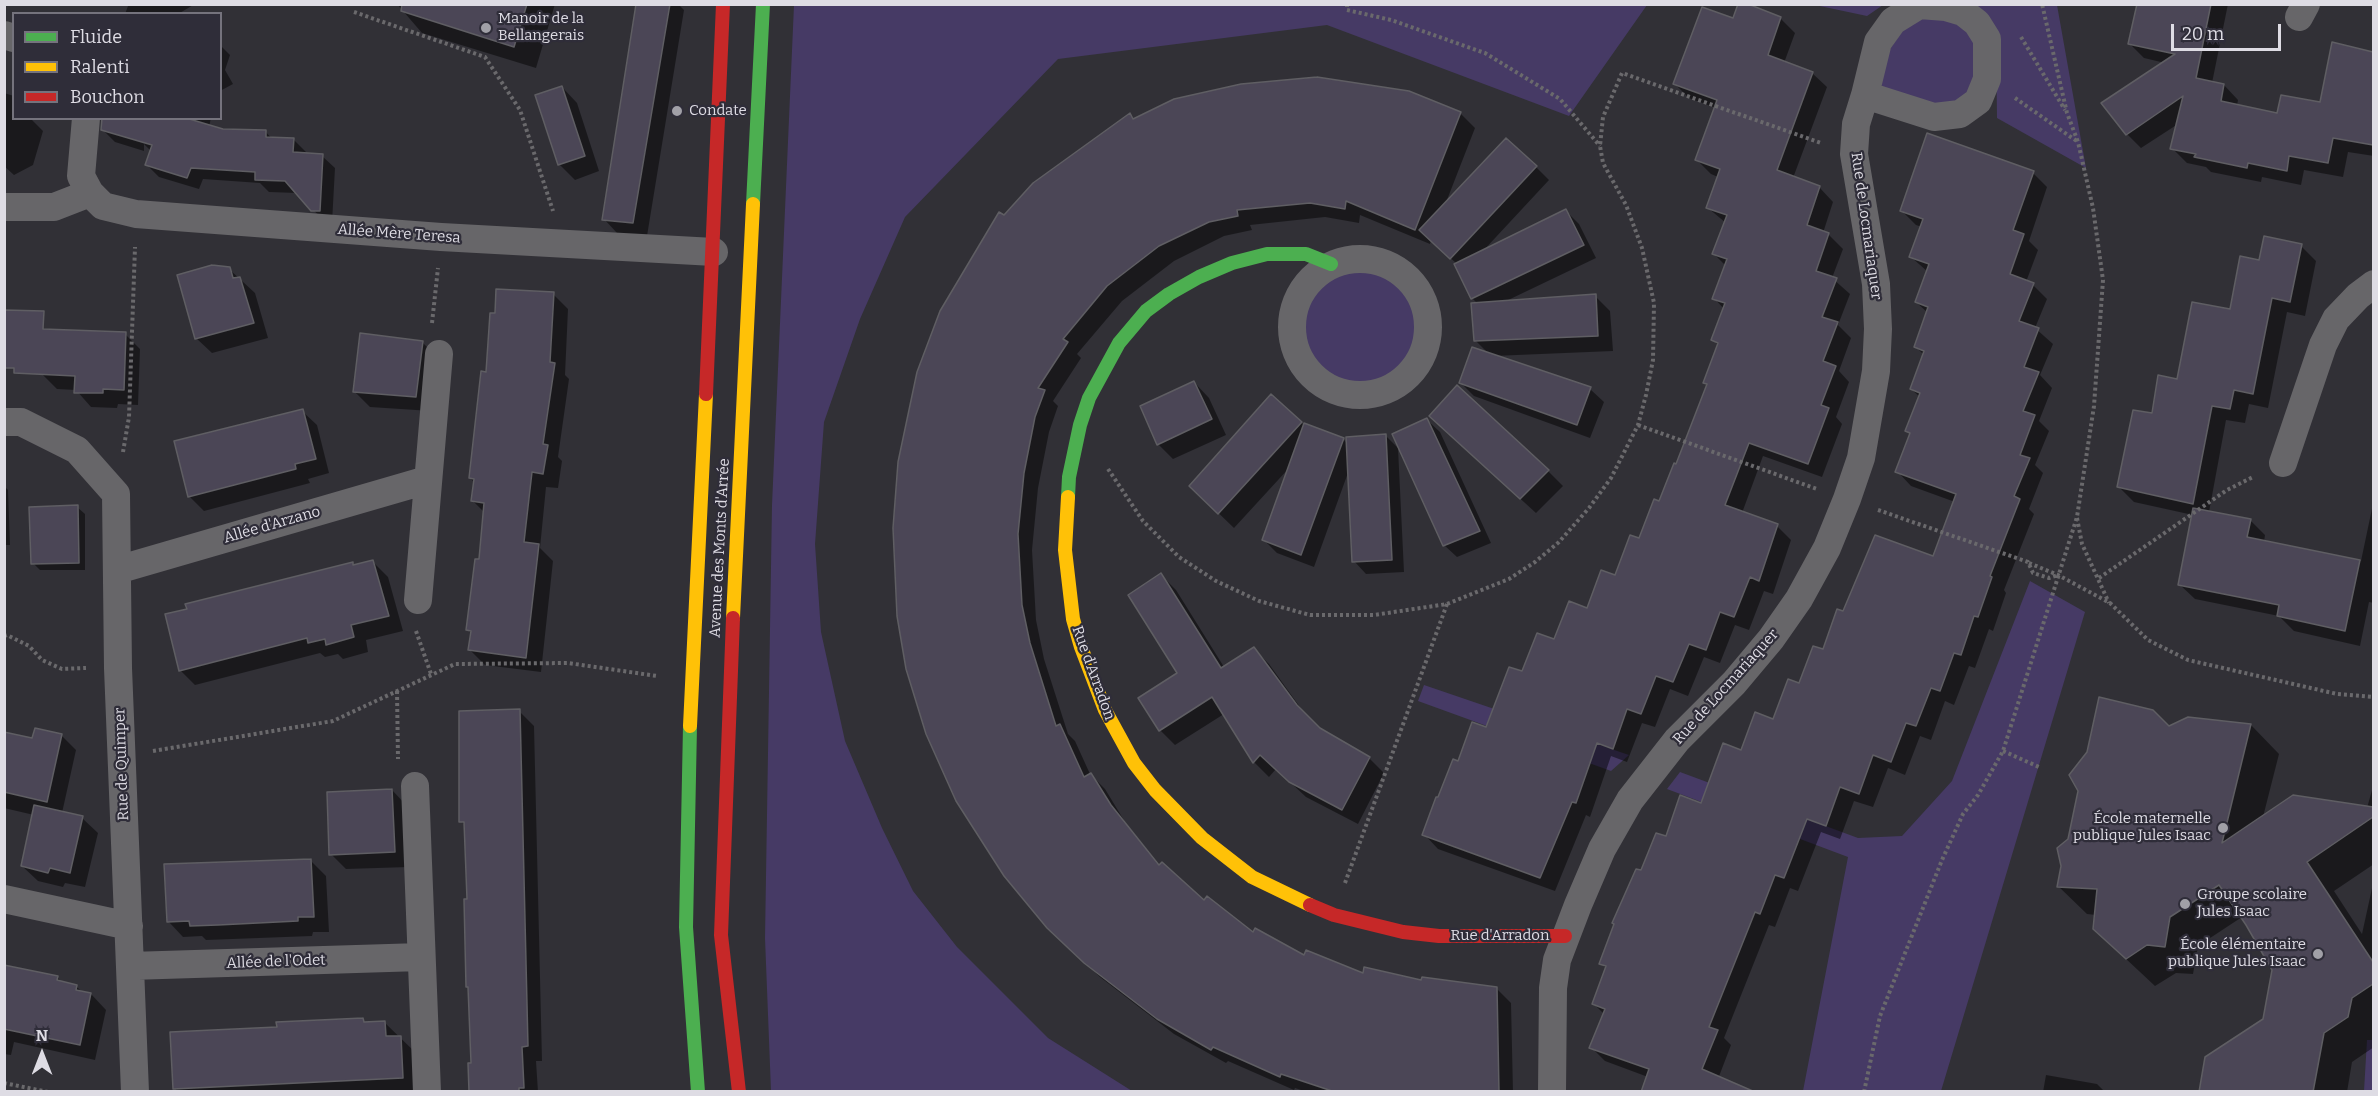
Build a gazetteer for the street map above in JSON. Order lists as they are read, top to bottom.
{
  "streets": {
    "street": [
      "Rue de Locmariaquer",
      "Allée Mère Teresa",
      "Allée d'Arzano",
      "Avenue des Monts d'Arrée",
      "Rue d'Arradon",
      "Rue de Quimper",
      "Allée de l'Odet"
    ]
  },
  "crossings": [
    ["Rue de Locmariaquer", "Rue d'Arradon"],
    ["Allée Mère Teresa", "Avenue des Monts d'Arrée"],
    ["Allée d'Arzano", "Rue de Quimper"],
    ["Rue de Quimper", "Allée de l'Odet"]
  ],
  "places": [
    "Manoir de la Bellangerais",
    "Condate",
    "École maternelle publique Jules Isaac",
    "Groupe scolaire Jules Isaac",
    "École élémentaire publique Jules Isaac"
  ],
  "legend": ["Fluide", "Ralenti", "Bouchon"],
  "scale_bar": "20 m",
  "north": "top"
}
